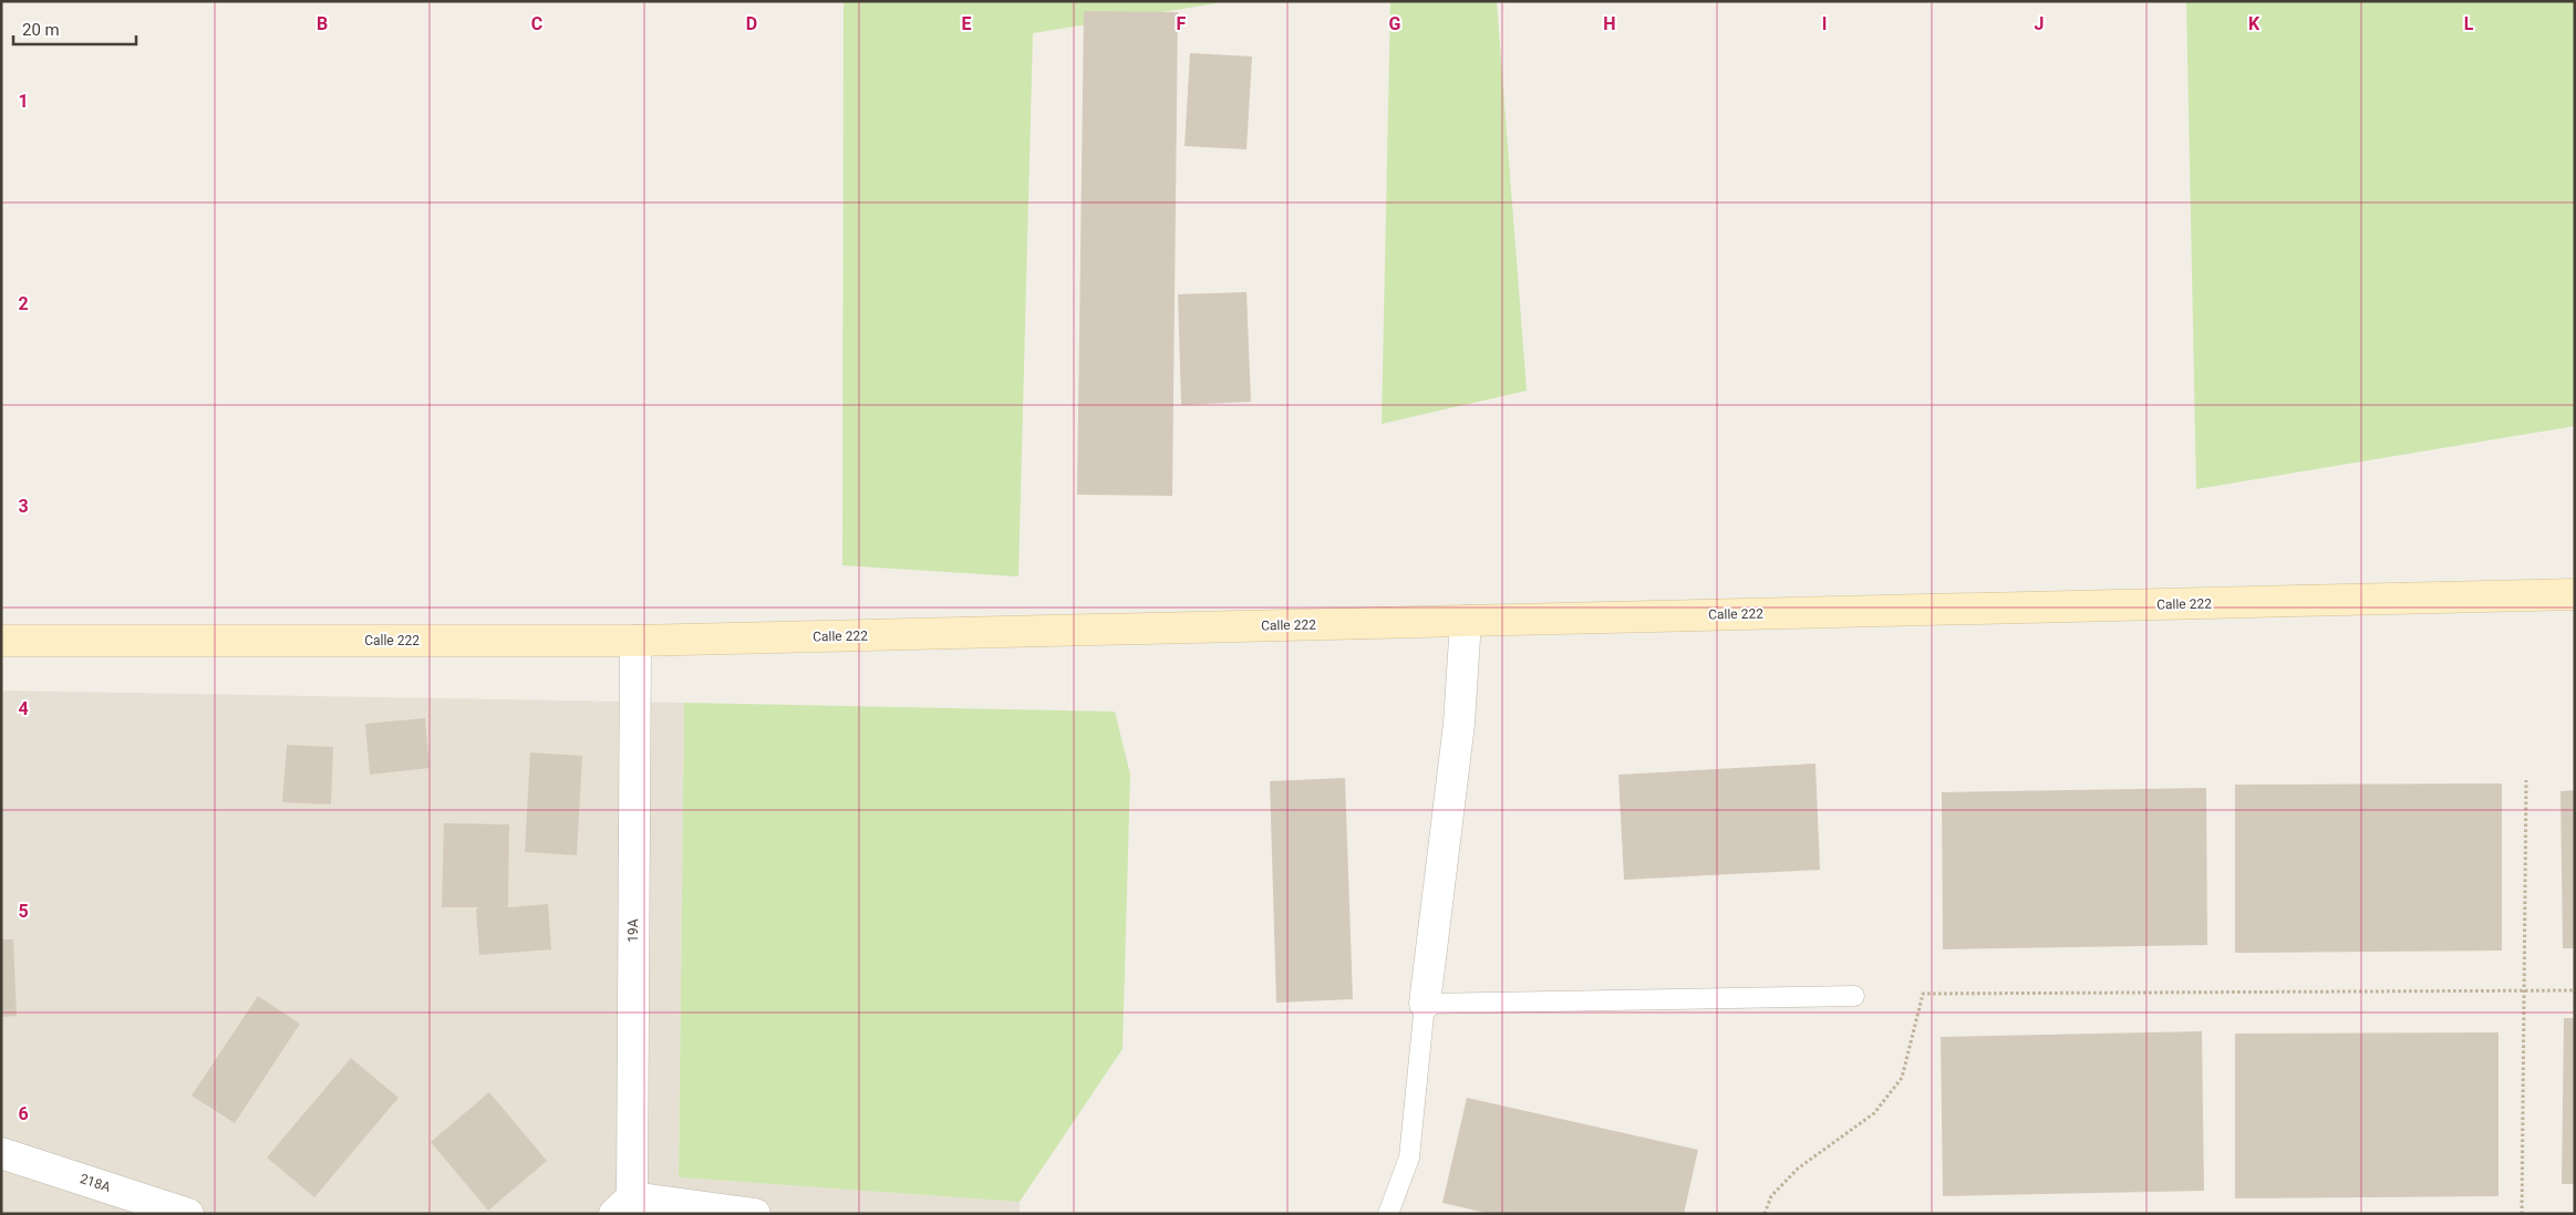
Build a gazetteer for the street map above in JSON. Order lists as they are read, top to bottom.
{
  "streets": {
    "main road": ["Calle 222"],
    "street": ["19A", "218A"]
  },
  "crossings": [
    ["Calle 222", "19A"]
  ],
  "scale_bar": "20 m",
  "grid": {
    "columns": [
      "B",
      "C",
      "D",
      "E",
      "F",
      "G",
      "H",
      "I",
      "J",
      "K",
      "L"
    ],
    "rows": [
      "1",
      "2",
      "3",
      "4",
      "5",
      "6"
    ]
  }
}
